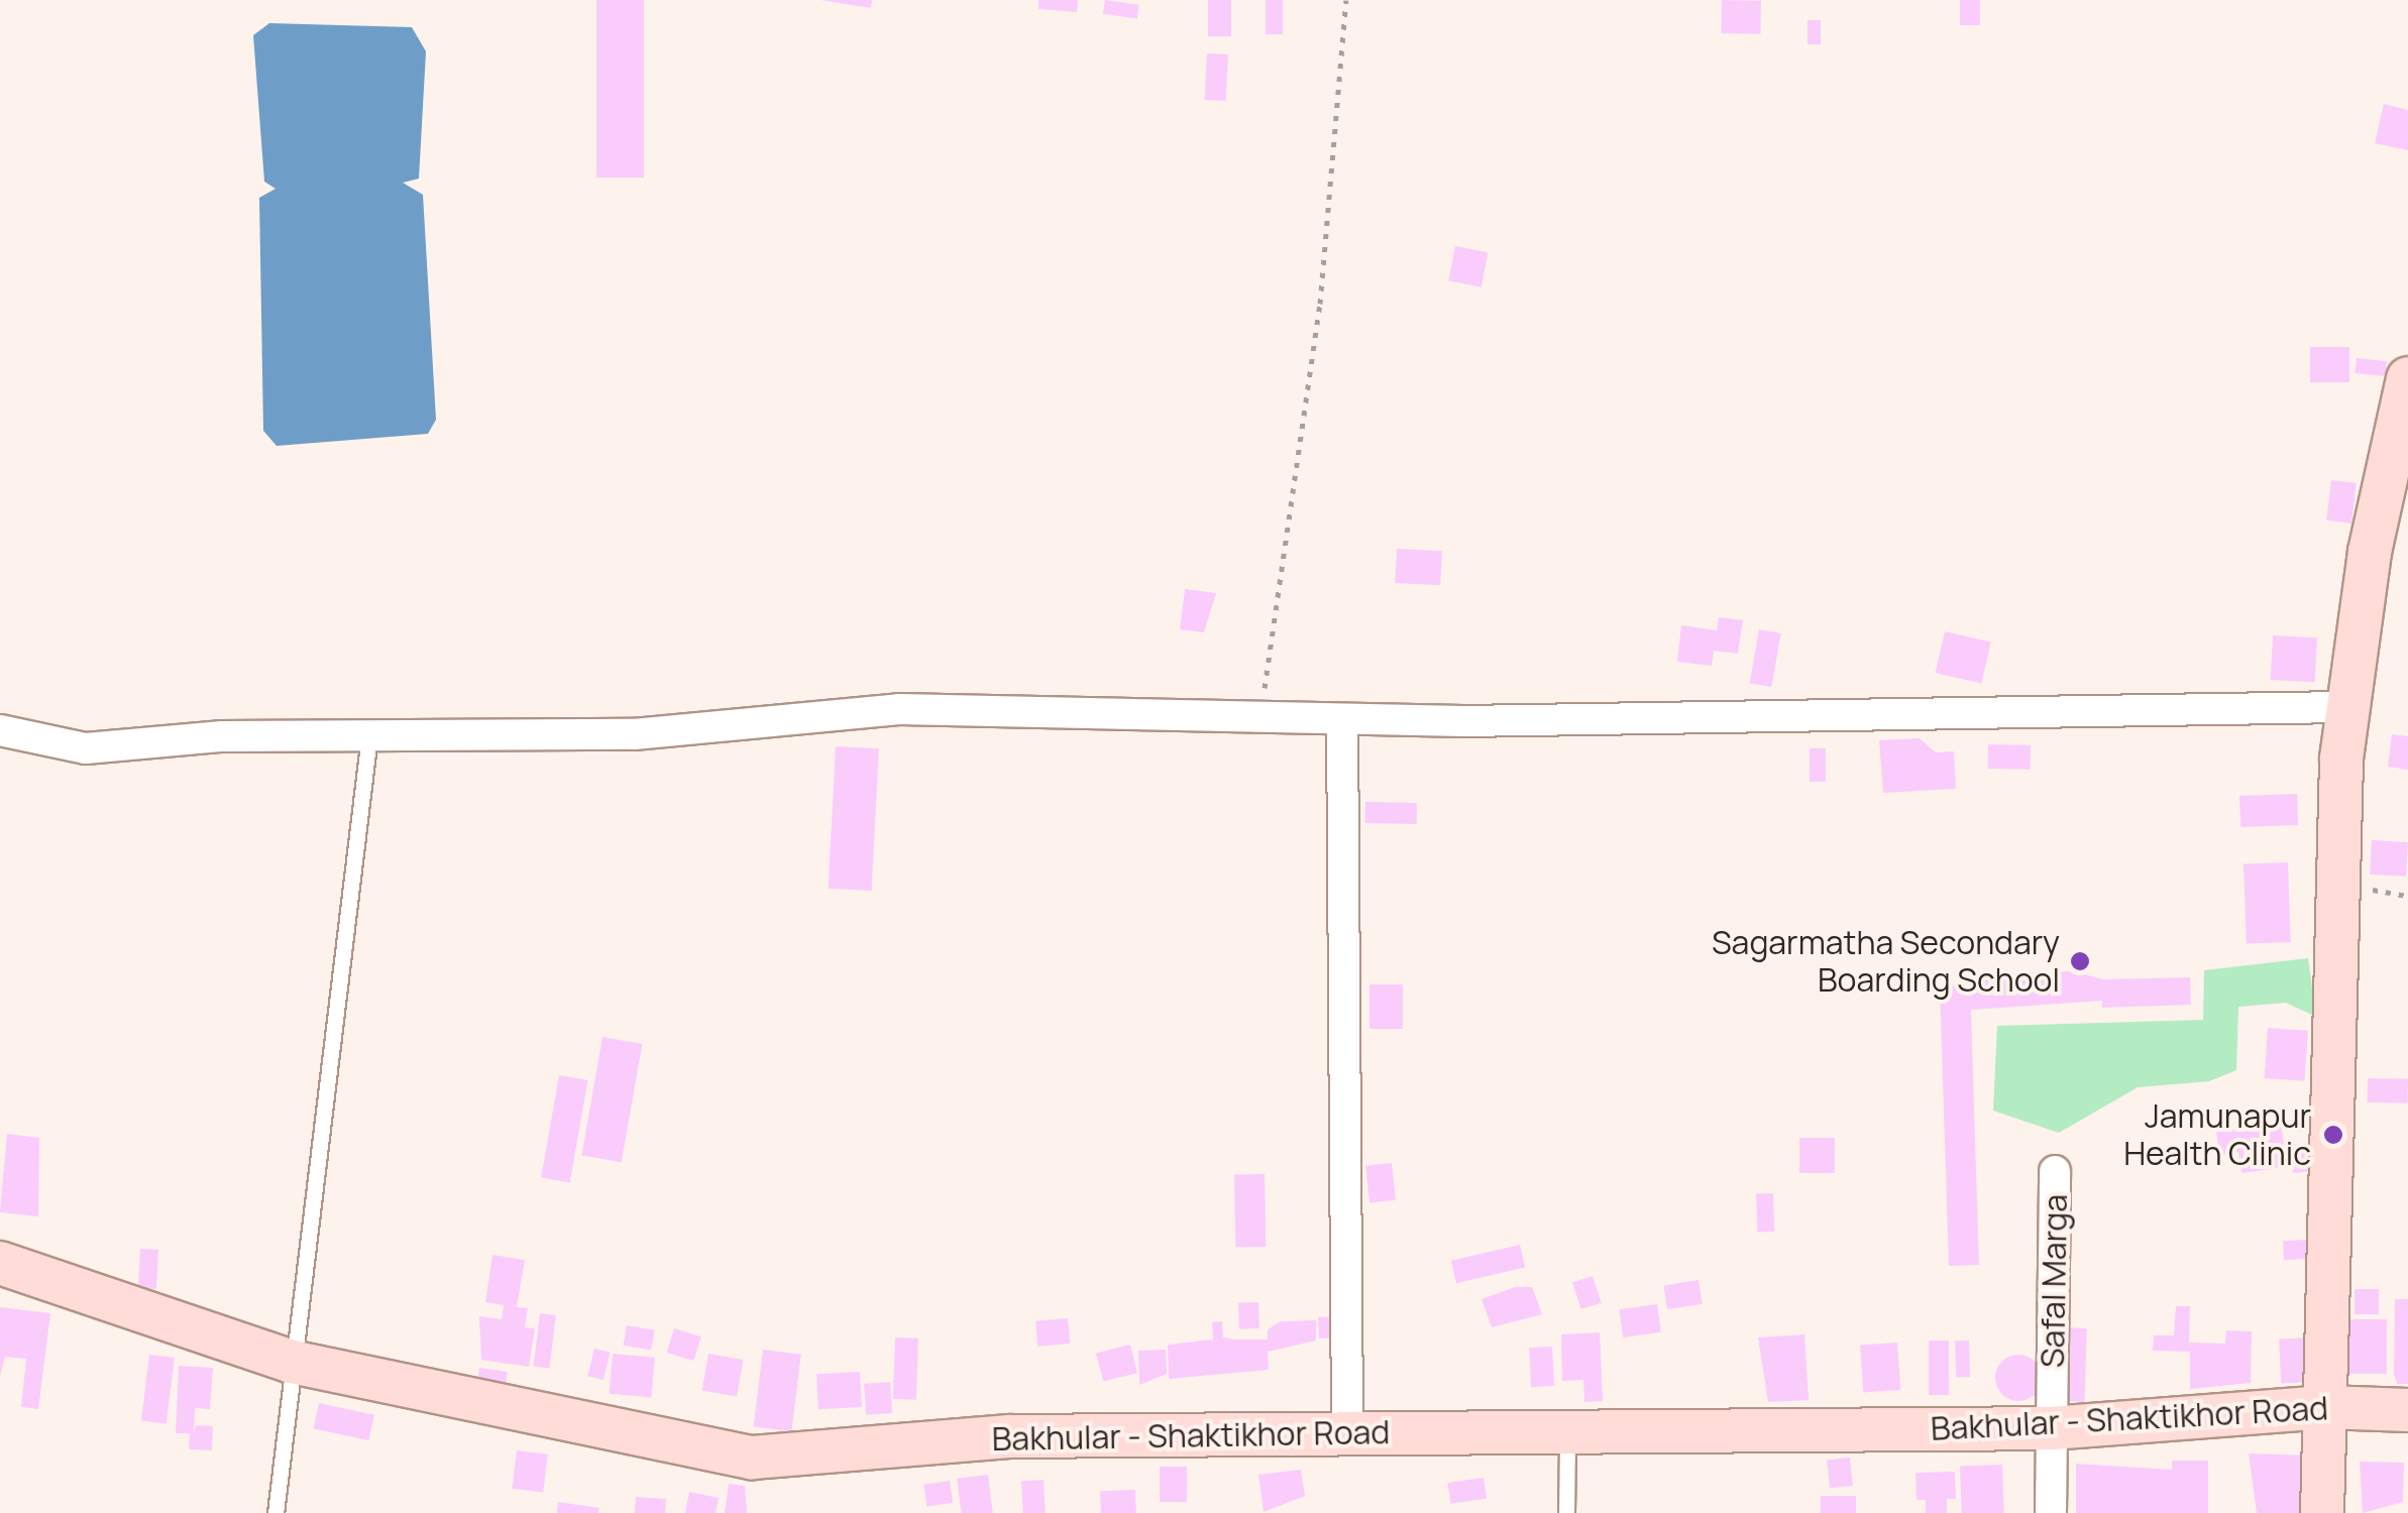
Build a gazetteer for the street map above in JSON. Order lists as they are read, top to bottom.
{
  "streets": {
    "street": ["Safal Marga", "Bakhular - Shaktikhor Road"]
  },
  "crossings": [
    ["Safal Marga", "Bakhular - Shaktikhor Road"]
  ],
  "places": ["Sagarmatha Secondary Boarding School", "Jamunapur Health Clinic"]
}
